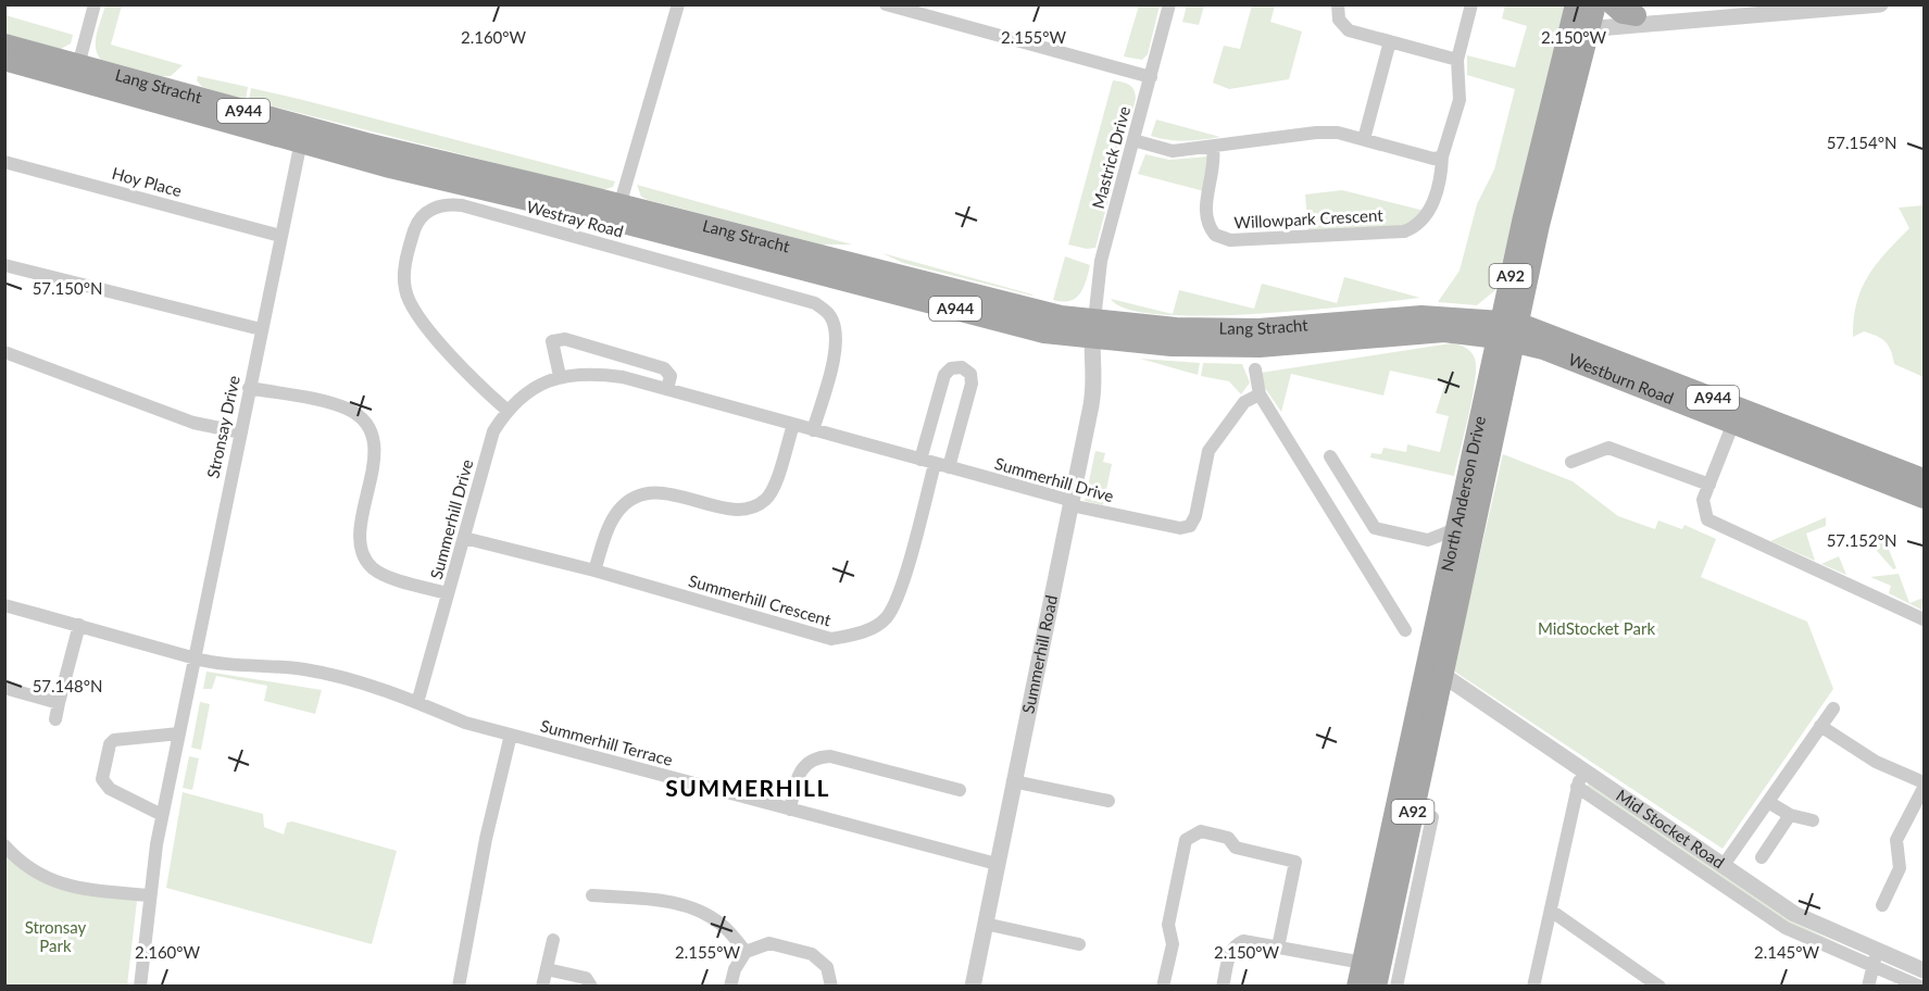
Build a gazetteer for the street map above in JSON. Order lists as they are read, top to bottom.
{
  "streets": {
    "main road": [
      "Lang Stracht",
      "A944",
      "A92",
      "Westburn Road",
      "North Anderson Drive"
    ],
    "street": [
      "Mastrick Drive",
      "Hoy Place",
      "Westray Road",
      "Willowpark Crescent",
      "Stronsay Drive",
      "Summerhill Drive",
      "Summerhill Crescent",
      "Summerhill Road",
      "Summerhill Terrace",
      "Mid Stocket Road"
    ]
  },
  "crossings": [
    ["Lang Stracht", "Mastrick Drive"],
    ["Lang Stracht", "Westburn Road"],
    ["Lang Stracht", "Stronsay Drive"],
    ["Lang Stracht", "North Anderson Drive"],
    ["Lang Stracht", "Summerhill Road"],
    ["Mastrick Drive", "Summerhill Road"],
    ["Hoy Place", "Stronsay Drive"],
    ["Westray Road", "Summerhill Drive"],
    ["Westburn Road", "North Anderson Drive"],
    ["Stronsay Drive", "Summerhill Terrace"],
    ["Summerhill Drive", "Summerhill Crescent"],
    ["Summerhill Drive", "Summerhill Road"],
    ["Summerhill Drive", "Summerhill Terrace"],
    ["North Anderson Drive", "Mid Stocket Road"],
    ["Summerhill Road", "Summerhill Terrace"]
  ],
  "districts": ["SUMMERHILL"],
  "parks": ["MidStocket Park", "Stronsay Park"],
  "coordinates": [
    "2.160°W",
    "2.155°W",
    "2.150°W",
    "57.154°N",
    "57.150°N",
    "57.152°N",
    "57.148°N",
    "2.145°W"
  ]
}
